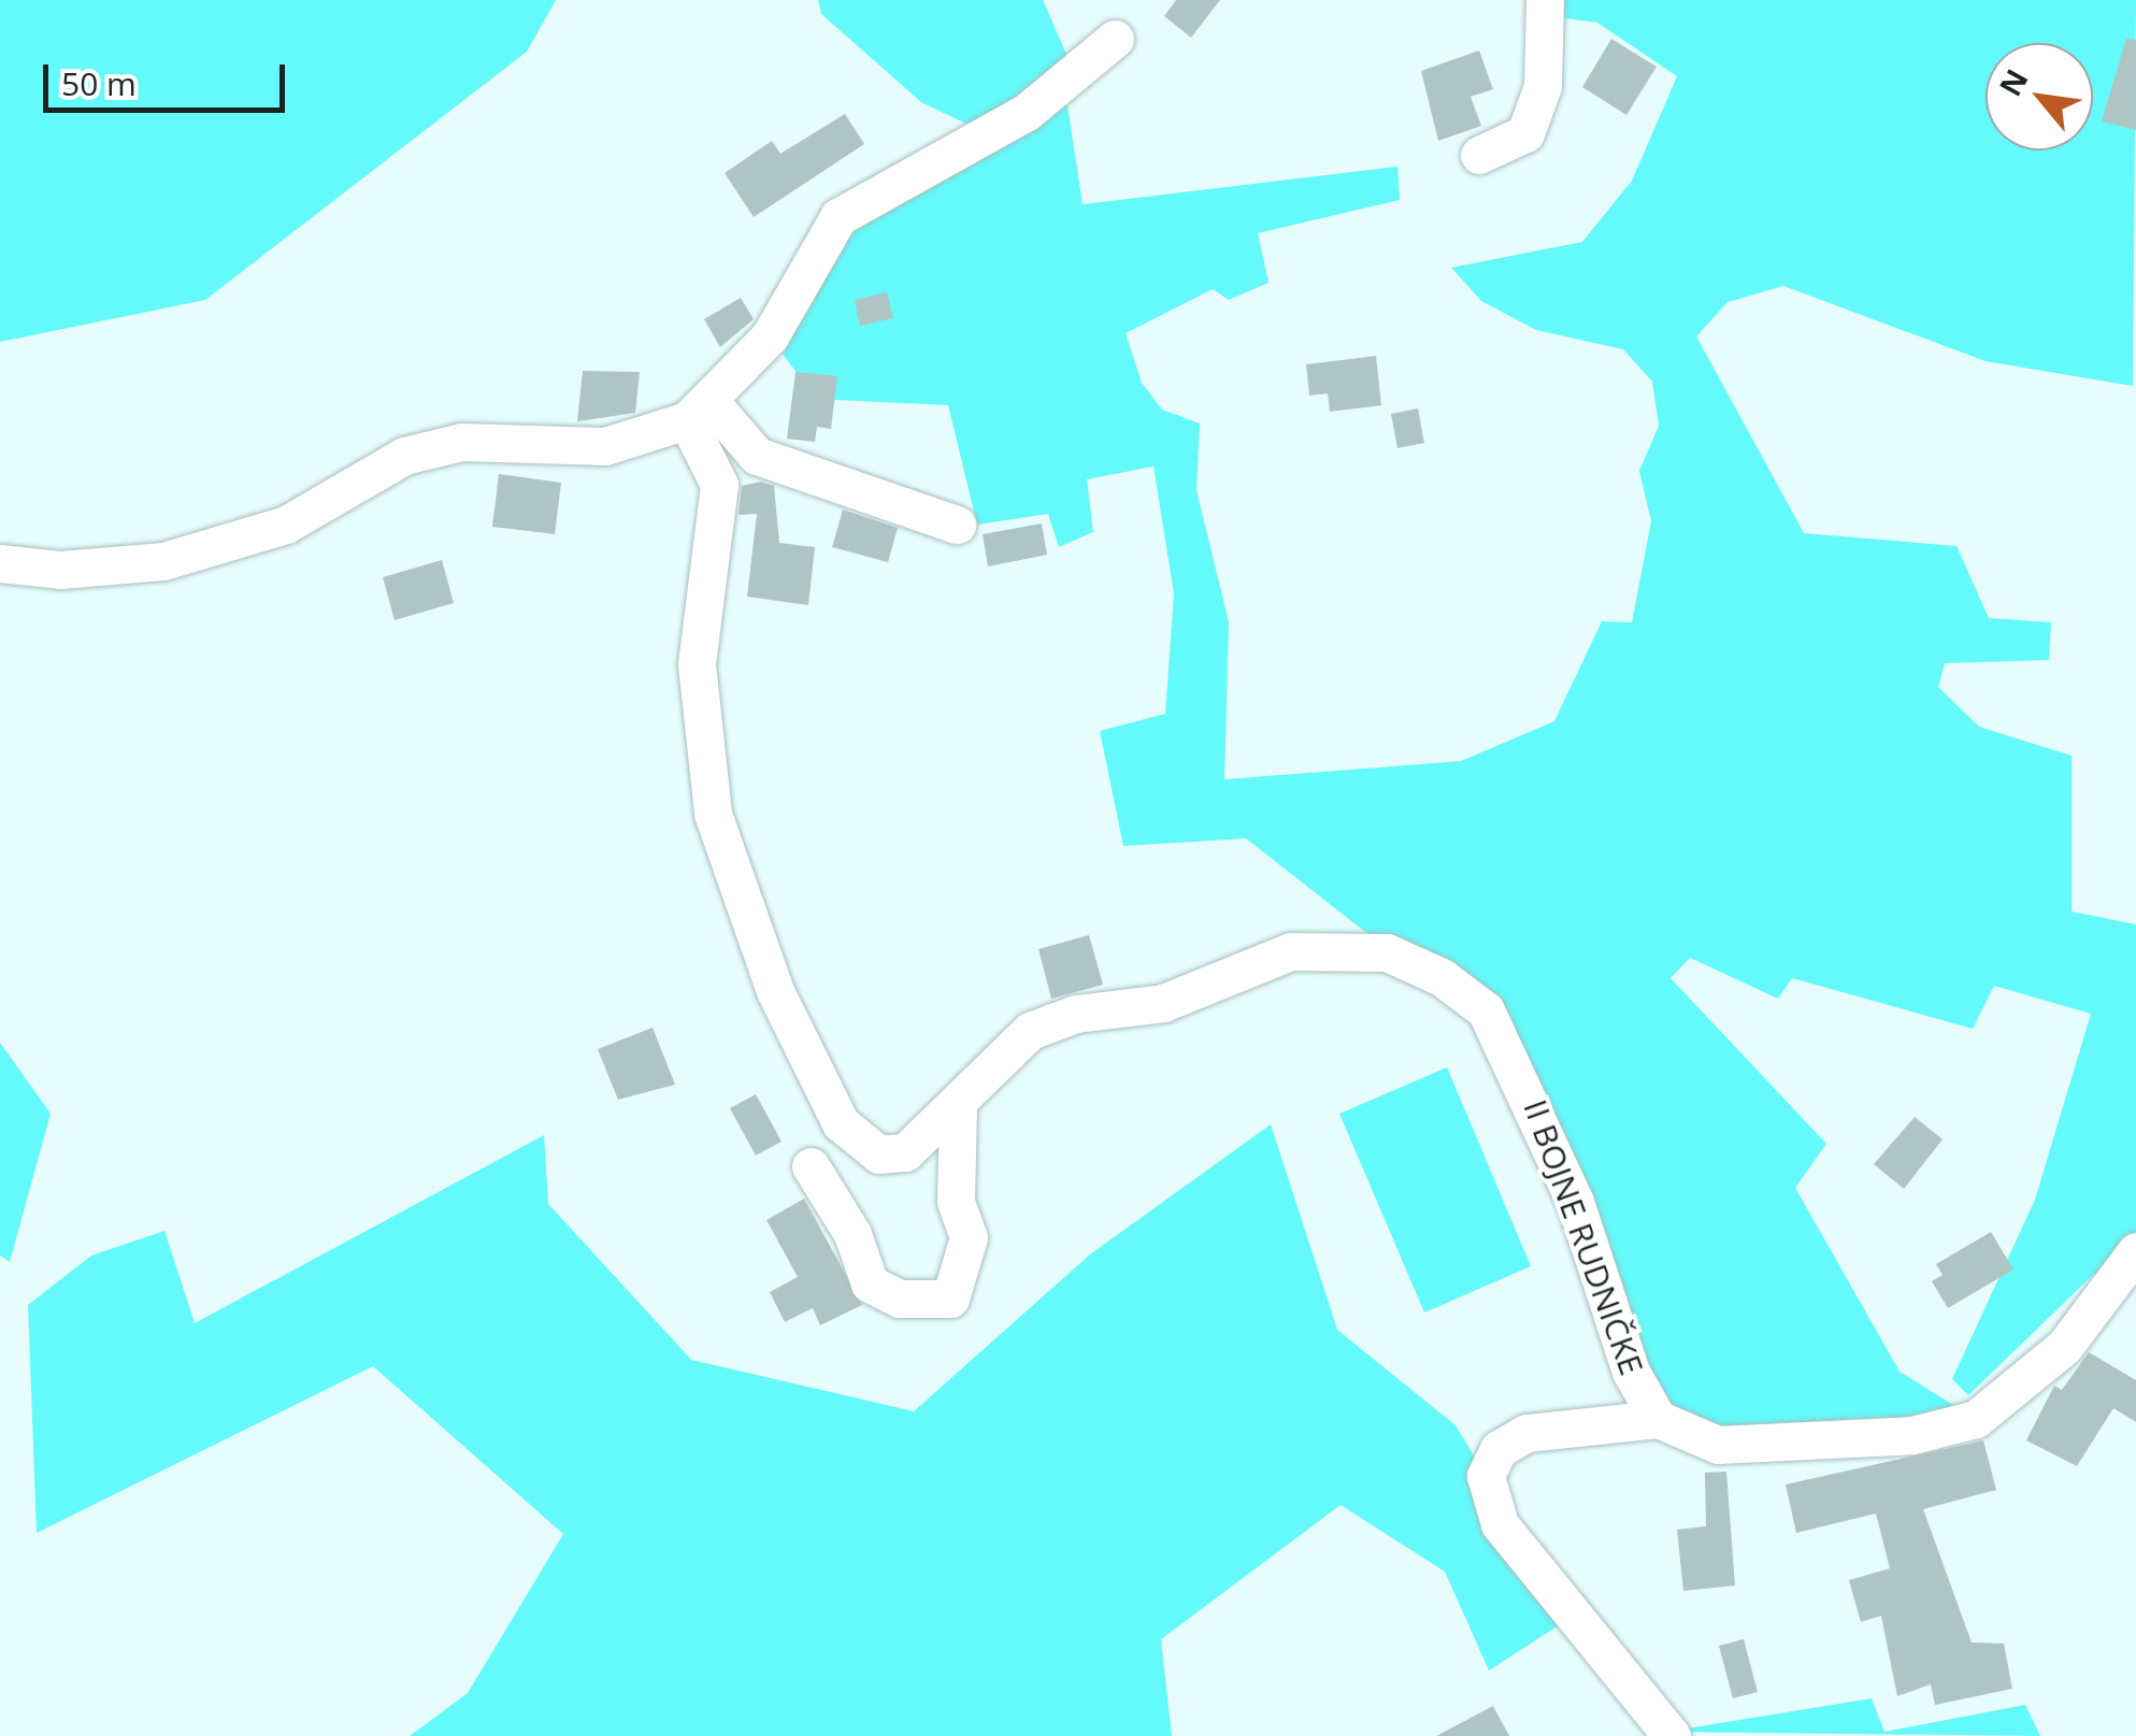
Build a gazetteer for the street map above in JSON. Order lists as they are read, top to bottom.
{
  "streets": {
    "street": ["II BOJNE RUDNIČKE"]
  },
  "scale_bar": "50 m",
  "north": "top left"
}
